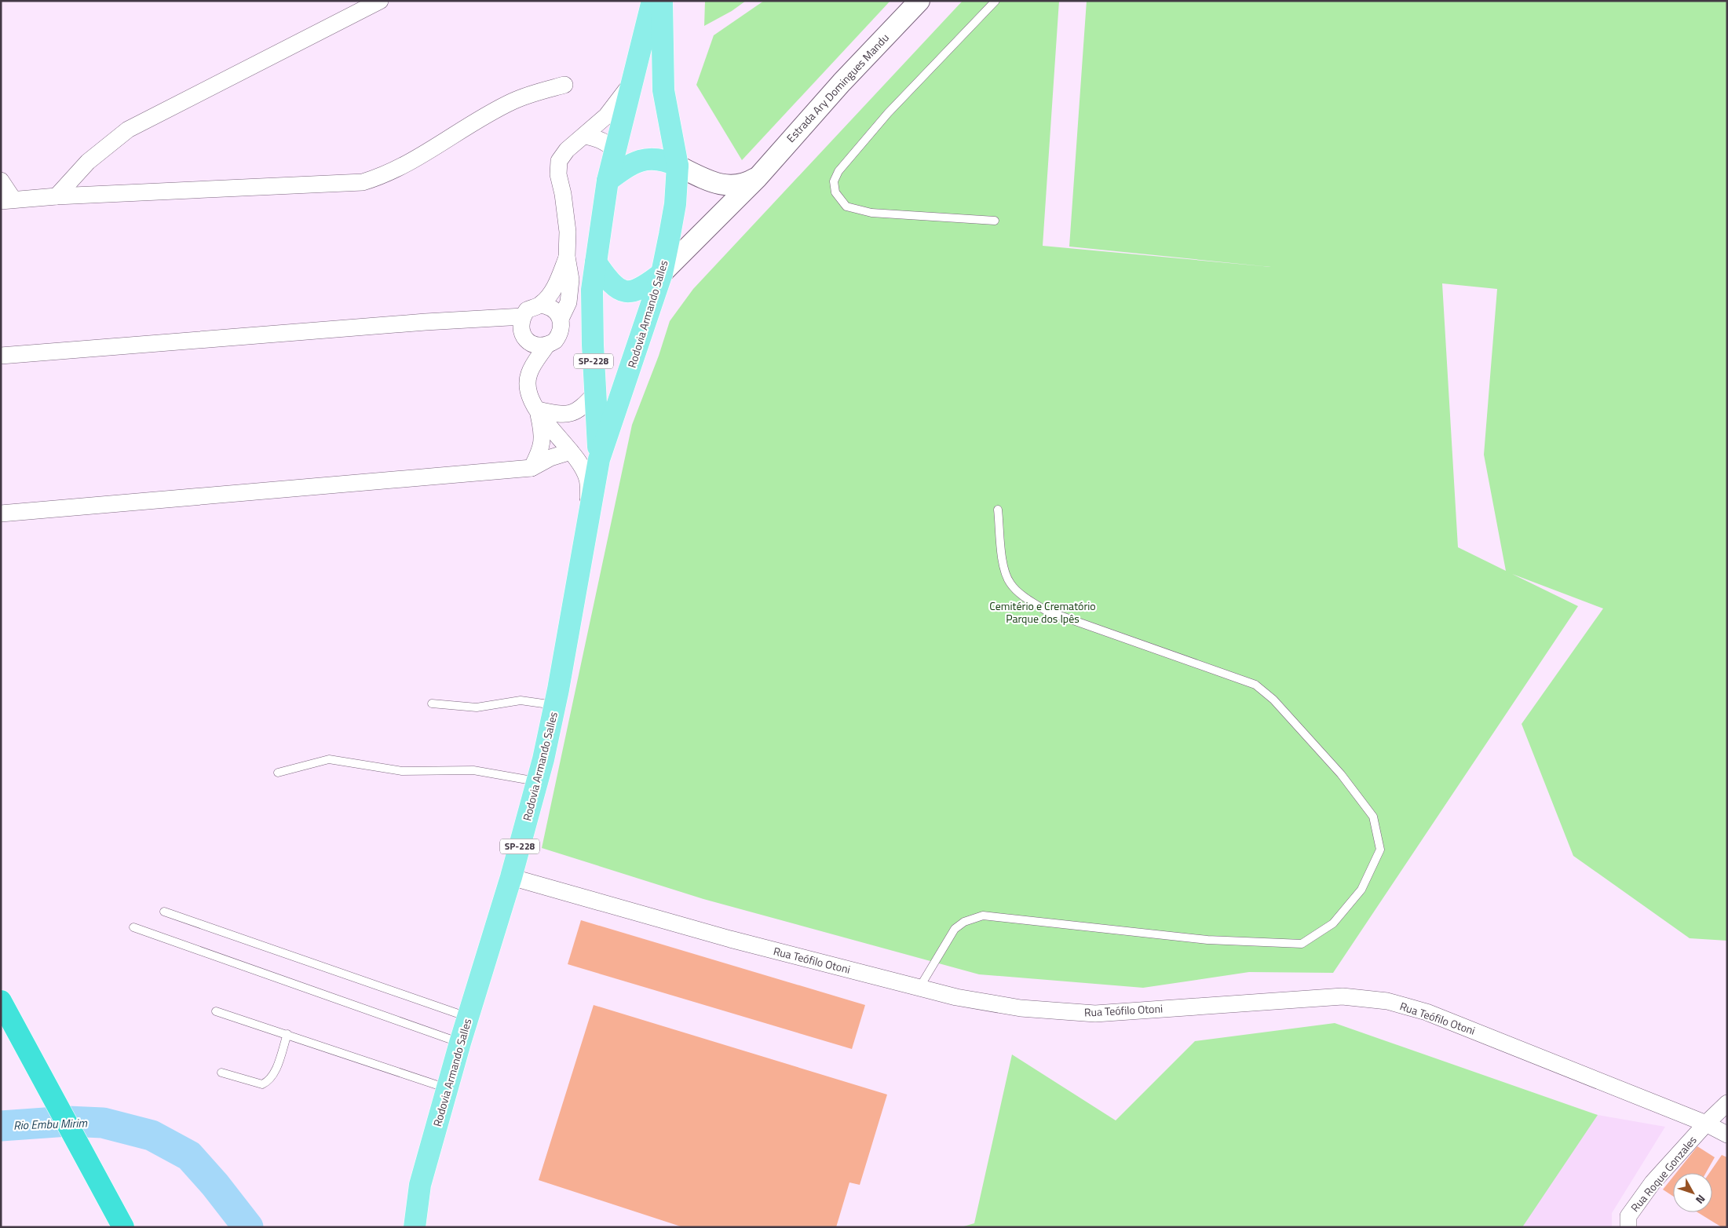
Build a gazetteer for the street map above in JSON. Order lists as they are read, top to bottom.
{
  "streets": {
    "main road": ["Rodovia Armando Salles", "SP-228"],
    "street": ["Estrada Ary Domingues Mandu", "Rua Teófilo Otoni", "Rua Roque Gonzales"]
  },
  "crossings": [
    ["Estrada Ary Domingues Mandu", "Rodovia Armando Salles"],
    ["Rodovia Armando Salles", "Rua Teófilo Otoni"],
    ["Rua Teófilo Otoni", "Rua Roque Gonzales"]
  ],
  "water": ["Rio Embu Mirim"],
  "parks": ["Cemitério e Crematório Parque dos Ipês"],
  "north": "bottom right"
}
